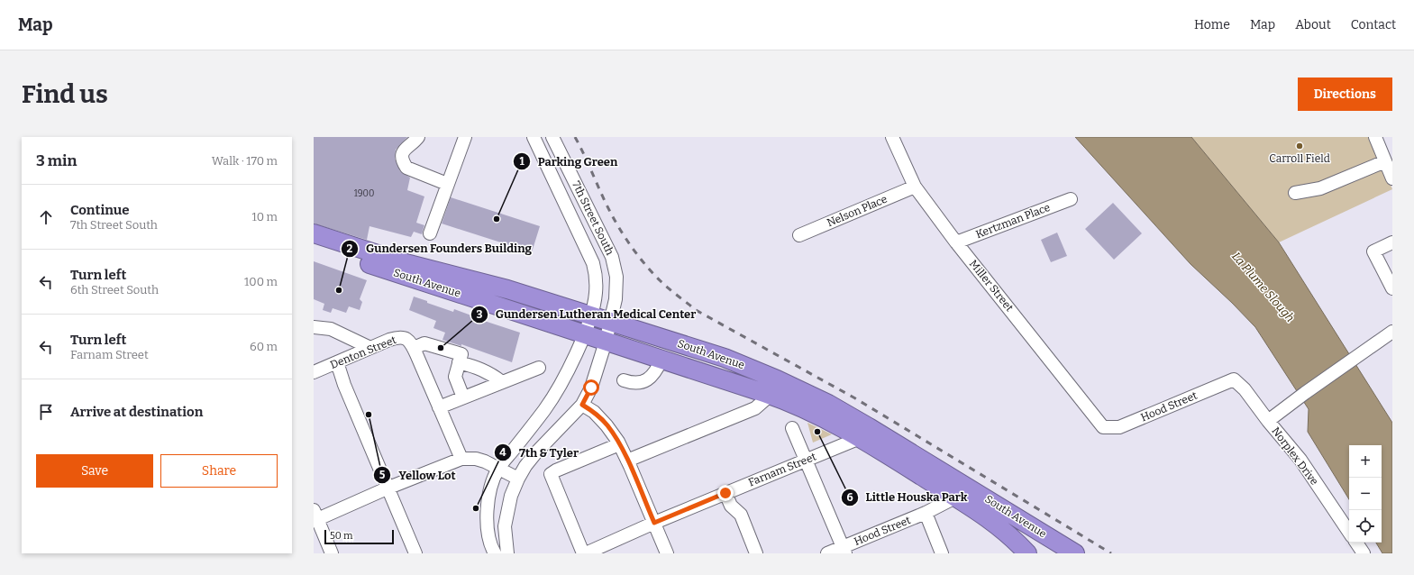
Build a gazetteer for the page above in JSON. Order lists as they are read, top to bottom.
{
  "streets": {
    "highway": ["South Avenue"],
    "street": [
      "Nelson Place",
      "7th Street South",
      "Kertzman Place",
      "Miller Street",
      "Denton Street",
      "Hood Street",
      "Norplex Drive",
      "Farnam Street"
    ]
  },
  "crossings": [
    ["Nelson Place", "Miller Street"],
    ["7th Street South", "South Avenue"],
    ["Kertzman Place", "Miller Street"],
    ["South Avenue", "Hood Street"],
    ["South Avenue", "Farnam Street"],
    ["Miller Street", "Hood Street"],
    ["Hood Street", "Norplex Drive"]
  ],
  "water": ["La Plume Slough"],
  "places": [
    "Carroll Field",
    "Parking Green",
    "Gundersen Founders Building",
    "Gundersen Lutheran Medical Center",
    "Yellow Lot",
    "Little Houska Park",
    "7th & Tyler"
  ],
  "house_numbers": ["1900"],
  "scale_bar": "50 m",
  "page": {
    "header": "Map",
    "nav": [
      "Home",
      "Map",
      "About",
      "Contact"
    ],
    "buttons": [
      "Directions",
      ["Save", "Share"]
    ],
    "title": "Find us",
    "heading": ["3 min", "Walk · 170 m"],
    "list": [
      ["Continue", "7th Street South", "10 m"],
      ["Turn left", "6th Street South", "100 m"],
      ["Turn left", "Farnam Street", "60 m"],
      "Arrive at destination"
    ],
    "map_buttons": ["+", "−"],
    "scale": "50 m"
  }
}
